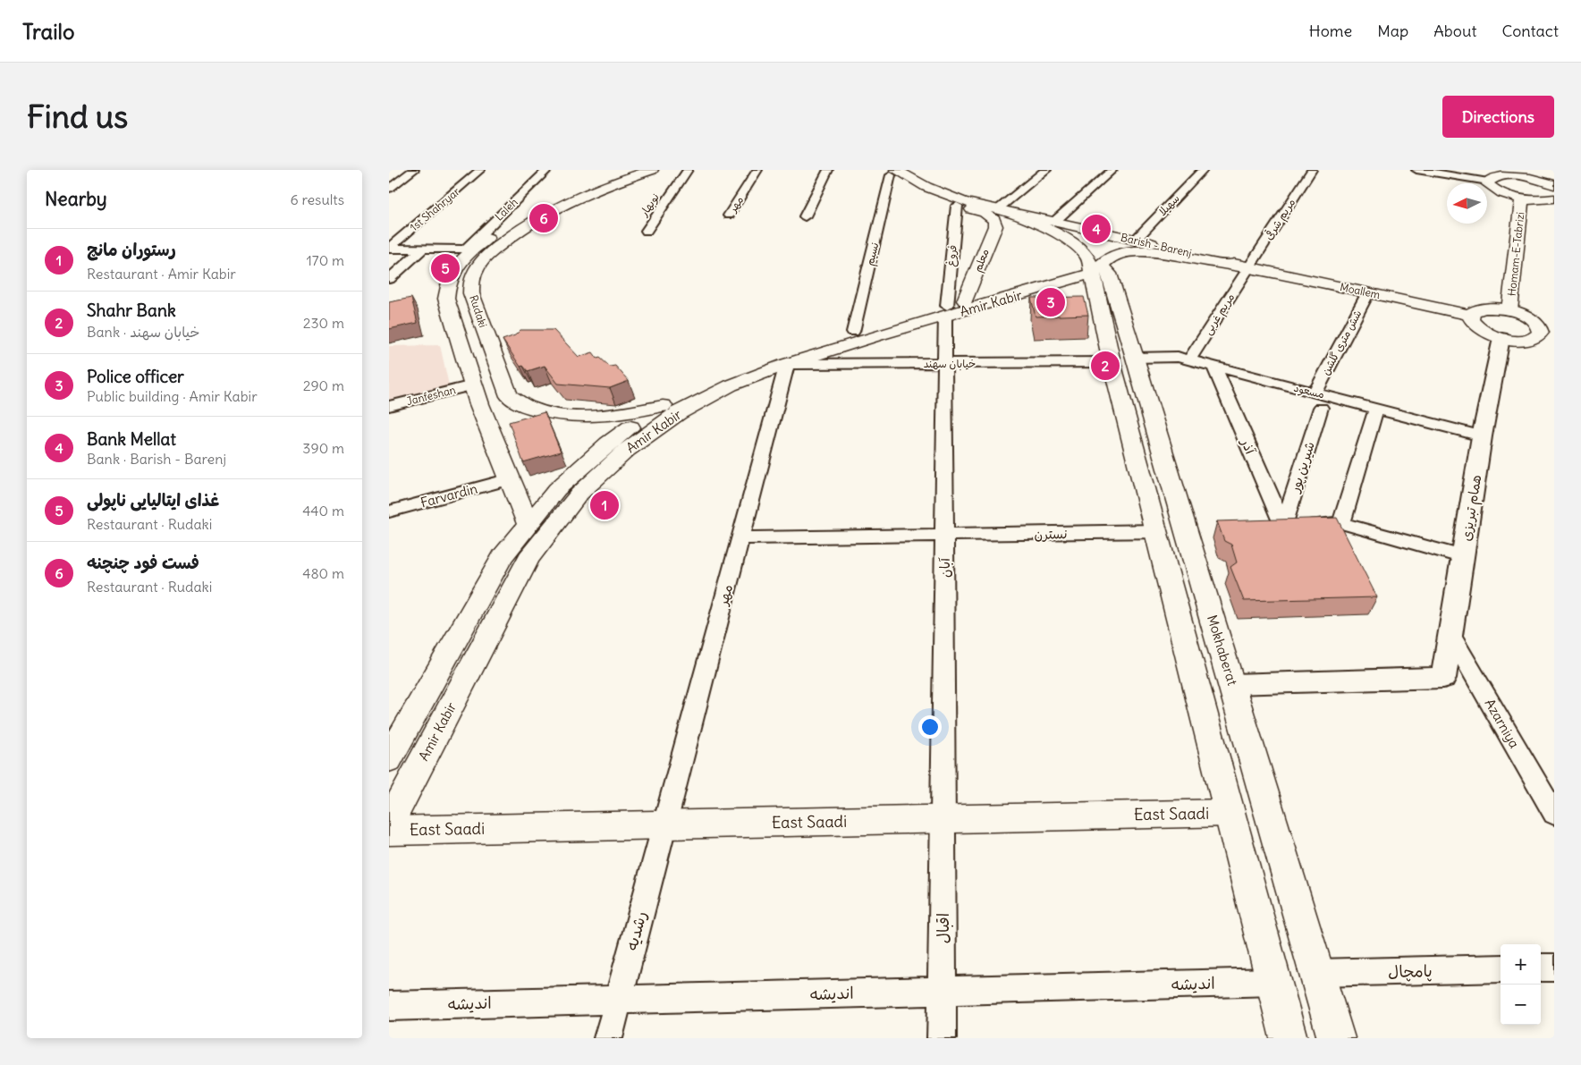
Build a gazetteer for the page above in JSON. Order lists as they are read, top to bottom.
{
  "streets": {
    "main road": [
      "Barish - Barenj",
      "Homam-E-Tabrizi",
      "معلم",
      "Moallem",
      "Amir Kabir",
      "Rudaki",
      "Mokhaberat",
      "East Saadi"
    ],
    "street": [
      "مهر",
      "نوبهار",
      "سهیلا",
      "1st Shahryar",
      "Laleh",
      "مریم شرقی",
      "نسیم",
      "فروغ",
      "مریم غربی",
      "شش متری گلشن",
      "خیابان سهند",
      "مسعود",
      "Janfeshan",
      "آذر",
      "شیرین پور",
      "Farvardin",
      "همام تبریزی",
      "نسترن",
      "آبان",
      "Azarniya",
      "اقبال",
      "رشدیه",
      "پامچال",
      "اندیشه"
    ]
  },
  "crossings": [
    ["مهر", "Amir Kabir"],
    ["مهر", "خیابان سهند"],
    ["مهر", "نسترن"],
    ["مهر", "East Saadi"],
    ["مهر", "رشدیه"],
    ["سهیلا", "Barish - Barenj"],
    ["Laleh", "Rudaki"],
    ["مریم شرقی", "Barish - Barenj"],
    ["مریم شرقی", "Moallem"],
    ["مریم شرقی", "Amir Kabir"],
    ["مریم شرقی", "مریم غربی"],
    ["Barish - Barenj", "نسیم"],
    ["Barish - Barenj", "Moallem"],
    ["Barish - Barenj", "Amir Kabir"],
    ["Barish - Barenj", "مریم غربی"],
    ["Barish - Barenj", "Mokhaberat"],
    ["نسیم", "Amir Kabir"],
    ["فروغ", "معلم"],
    ["فروغ", "Amir Kabir"],
    ["فروغ", "آبان"],
    ["معلم", "Amir Kabir"],
    ["معلم", "آبان"],
    ["Moallem", "Amir Kabir"],
    ["Moallem", "مریم غربی"],
    ["Moallem", "شش متری گلشن"],
    ["Amir Kabir", "Rudaki"],
    ["Amir Kabir", "مریم غربی"],
    ["Amir Kabir", "خیابان سهند"],
    ["Amir Kabir", "آبان"],
    ["Amir Kabir", "Mokhaberat"],
    ["Rudaki", "Janfeshan"],
    ["Rudaki", "Farvardin"],
    ["مریم غربی", "مسعود"],
    ["شش متری گلشن", "مسعود"],
    ["خیابان سهند", "مسعود"],
    ["خیابان سهند", "آبان"],
    ["خیابان سهند", "Mokhaberat"],
    ["مسعود", "آذر"],
    ["مسعود", "همام تبریزی"],
    ["مسعود", "Mokhaberat"],
    ["آذر", "شیرین پور"],
    ["همام تبریزی", "Mokhaberat"],
    ["همام تبریزی", "Azarniya"],
    ["نسترن", "آبان"],
    ["نسترن", "Mokhaberat"],
    ["آبان", "East Saadi"],
    ["آبان", "اقبال"],
    ["Mokhaberat", "East Saadi"],
    ["Mokhaberat", "پامچال"],
    ["Mokhaberat", "اندیشه"],
    ["East Saadi", "اقبال"],
    ["East Saadi", "رشدیه"],
    ["اقبال", "اندیشه"],
    ["رشدیه", "اندیشه"]
  ],
  "north": "left",
  "page": {
    "header": "Trailo",
    "nav": [
      "Home",
      "Map",
      "About",
      "Contact"
    ],
    "buttons": "Directions",
    "title": "Find us",
    "heading": ["Nearby", "6 results"],
    "pins": [
      "6",
      "4",
      "5",
      "3",
      "2",
      "1"
    ],
    "list": [
      {
        "mark": "1",
        "name": "رستوران مانچ",
        "note": "Restaurant · Amir Kabir",
        "value": "170 m"
      },
      {
        "mark": "2",
        "name": "Shahr Bank",
        "note": "Bank · خیابان سهند",
        "value": "230 m"
      },
      {
        "mark": "3",
        "name": "Police officer",
        "note": "Public building · Amir Kabir",
        "value": "290 m"
      },
      {
        "mark": "4",
        "name": "Bank Mellat",
        "note": "Bank · Barish - Barenj",
        "value": "390 m"
      },
      {
        "mark": "5",
        "name": "غذای ایتالیایی ناپولی",
        "note": "Restaurant · Rudaki",
        "value": "440 m"
      },
      {
        "mark": "6",
        "name": "فست فود چنچنه",
        "note": "Restaurant · Rudaki",
        "value": "480 m"
      }
    ],
    "map_buttons": ["+", "−"]
  }
}
